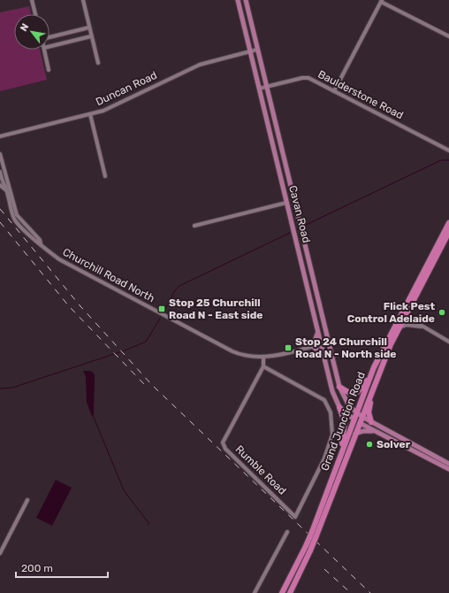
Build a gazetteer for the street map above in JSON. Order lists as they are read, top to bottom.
{
  "streets": {
    "highway": ["Cavan Road", "Grand Junction Road"],
    "street": [
      "Duncan Road",
      "Baulderstone Road",
      "Churchill Road North",
      "Rumble Road"
    ]
  },
  "crossings": [
    ["Duncan Road", "Cavan Road"],
    ["Baulderstone Road", "Cavan Road"],
    ["Cavan Road", "Churchill Road North"],
    ["Cavan Road", "Grand Junction Road"],
    ["Churchill Road North", "Rumble Road"]
  ],
  "places": {
    "transit": ["Stop 25 Churchill Road N - East side", "Stop 24 Churchill Road N - North side"],
    "other": ["Flick Pest Control Adelaide", "Solver"]
  },
  "scale_bar": "200 m",
  "north": "top left"
}
